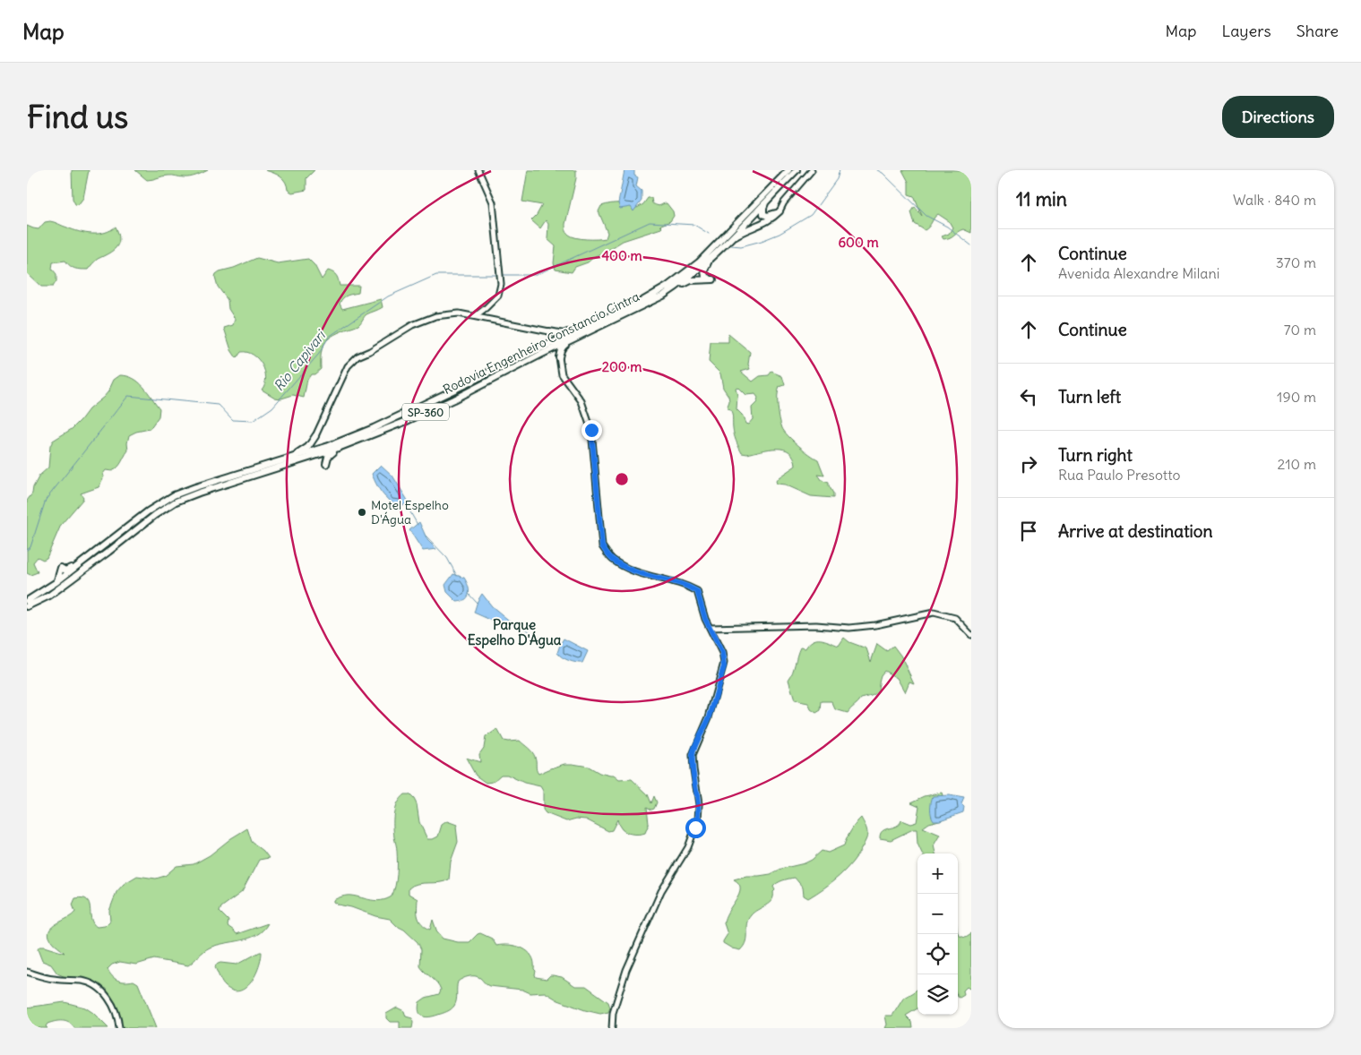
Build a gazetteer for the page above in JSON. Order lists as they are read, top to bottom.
{
  "streets": {
    "highway": ["Rodovia Engenheiro Constancio Cintra", "SP-360"]
  },
  "districts": ["Parque Espelho D'Água"],
  "water": ["Rio Capivari"],
  "places": ["Motel Espelho D'Água"],
  "page": {
    "header": "Map",
    "nav": ["Map", "Layers", "Share"],
    "buttons": "Directions",
    "title": "Find us",
    "heading": ["11 min", "Walk · 840 m"],
    "list": [
      ["Continue", "Avenida Alexandre Milani", "370 m"],
      ["Continue", "70 m"],
      ["Turn left", "190 m"],
      ["Turn right", "Rua Paulo Presotto", "210 m"],
      "Arrive at destination"
    ],
    "map_buttons": ["+", "−"]
  },
  "rings": ["600 m", "400 m", "200 m"]
}
